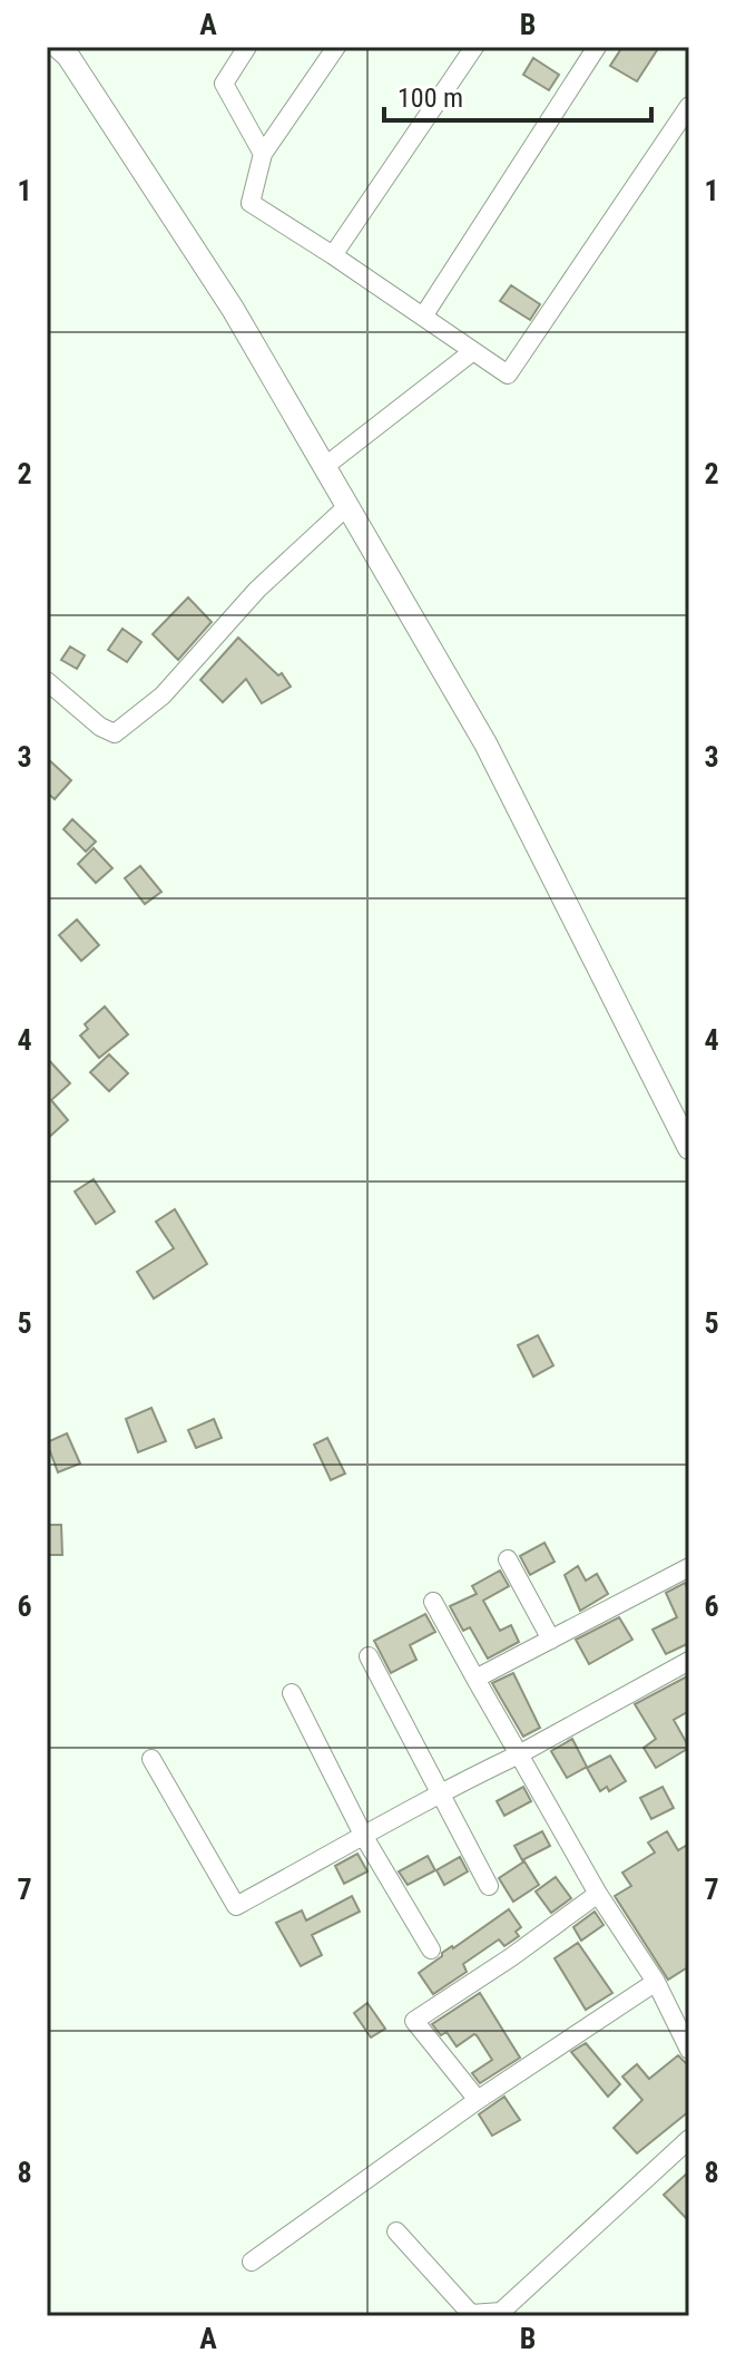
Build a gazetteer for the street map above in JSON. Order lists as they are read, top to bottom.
{
  "scale_bar": "100 m",
  "grid": {
    "columns": ["A", "B"],
    "rows": [
      "1",
      "2",
      "3",
      "4",
      "5",
      "6",
      "7",
      "8"
    ]
  }
}
